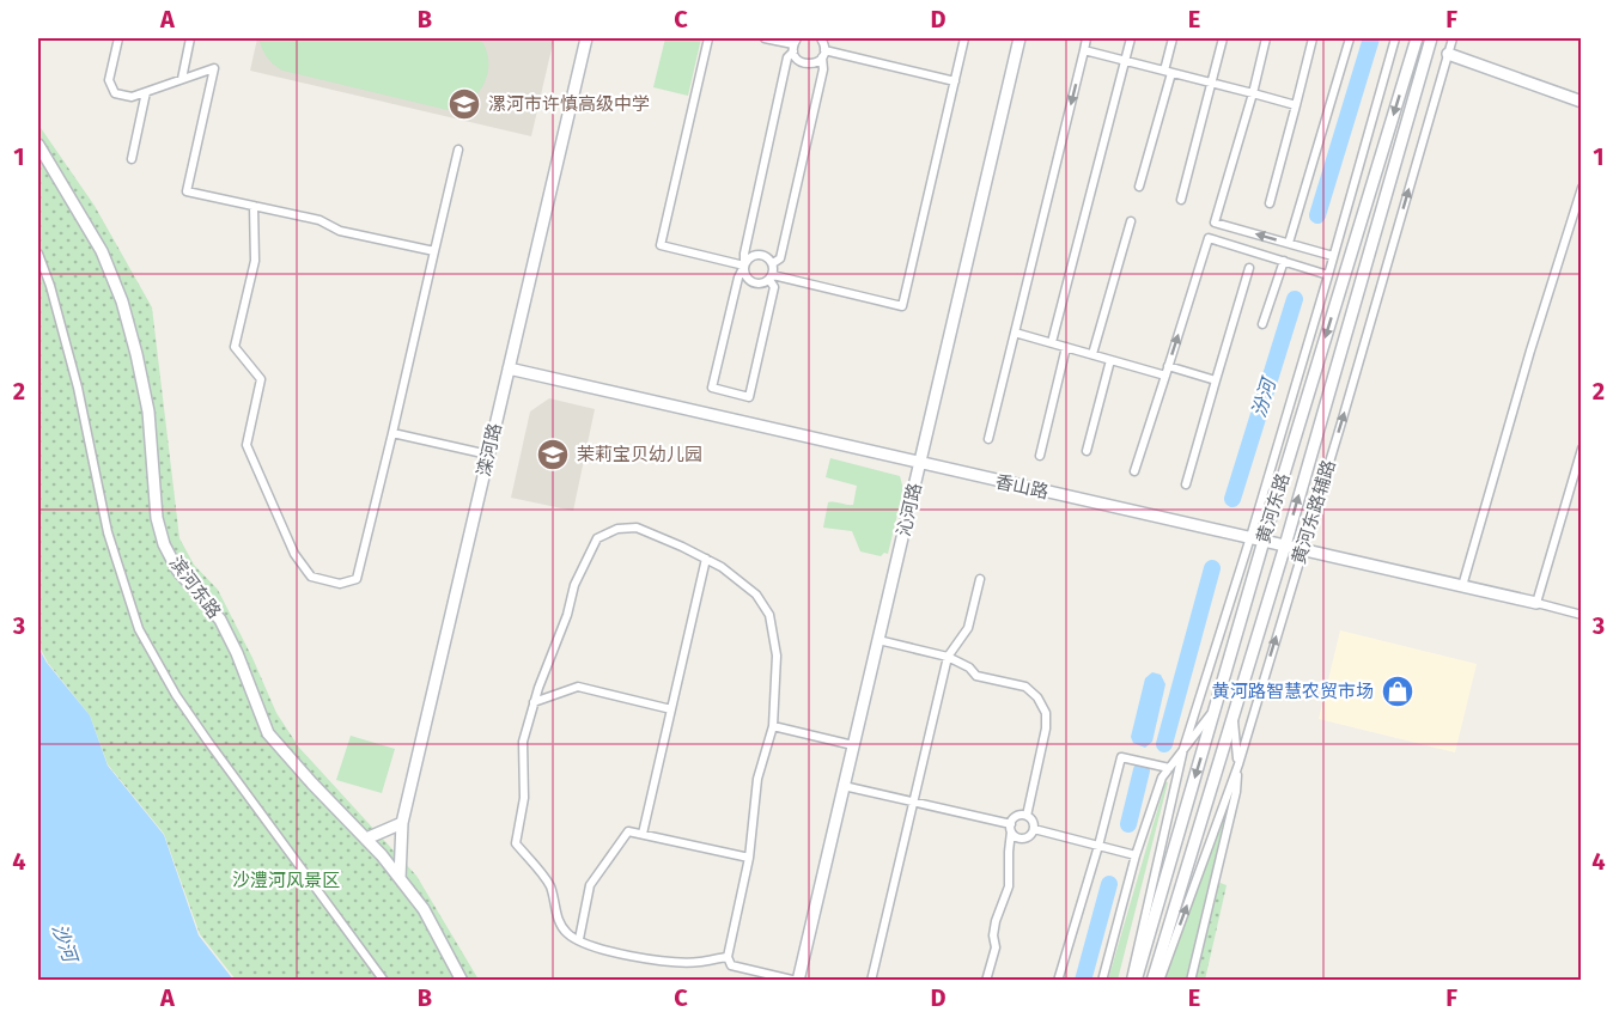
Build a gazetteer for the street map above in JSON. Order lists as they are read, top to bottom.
{
  "streets": {
    "street": [
      "滦河路",
      "香山路",
      "黄河东路",
      "沁河路",
      "黄河东路辅路",
      "滨河东路"
    ]
  },
  "crossings": [
    ["滦河路", "香山路"],
    ["滦河路", "滨河东路"],
    ["香山路", "黄河东路"],
    ["香山路", "沁河路"],
    ["香山路", "黄河东路辅路"]
  ],
  "water": ["汾河", "沙河"],
  "parks": ["沙澧河风景区"],
  "places": {
    "school or university": ["漯河市许慎高级中学", "茉莉宝贝幼儿园"],
    "shop": ["黄河路智慧农贸市场"]
  },
  "grid": {
    "columns": [
      "A",
      "B",
      "C",
      "D",
      "E",
      "F"
    ],
    "rows": [
      "1",
      "2",
      "3",
      "4"
    ]
  }
}
